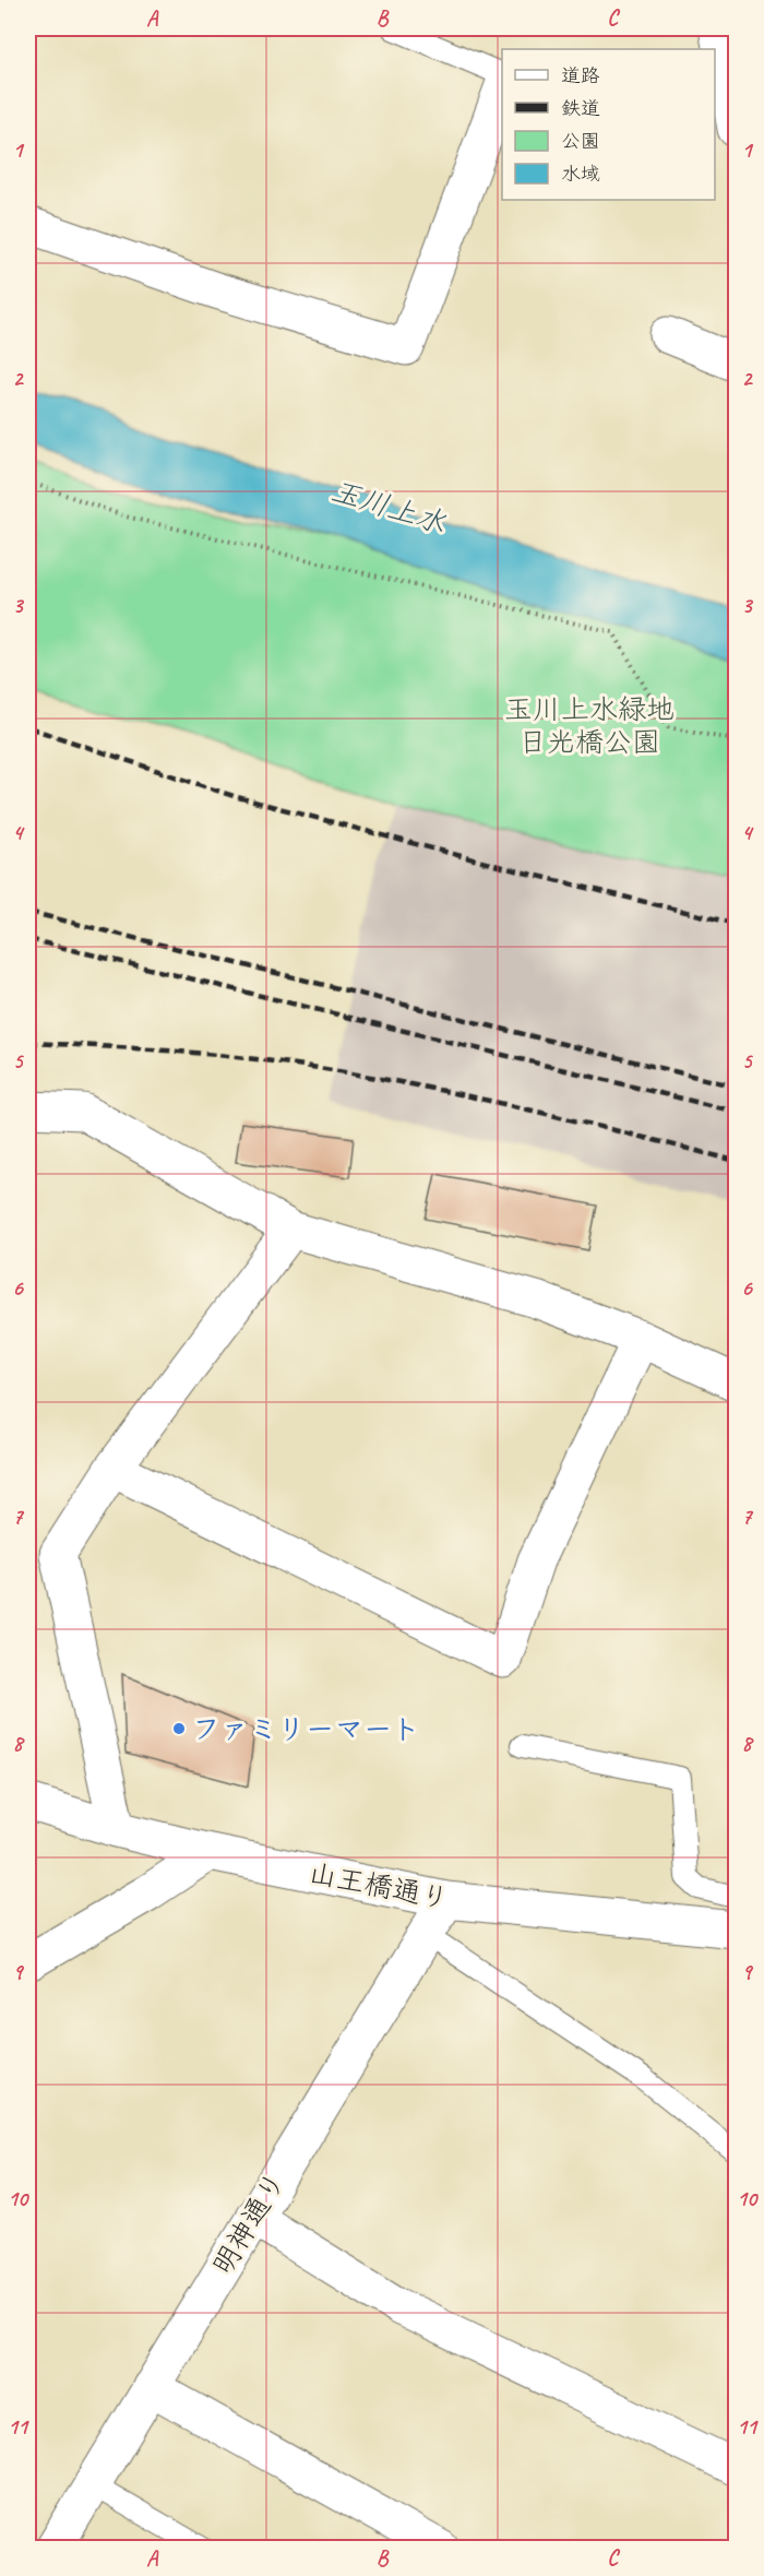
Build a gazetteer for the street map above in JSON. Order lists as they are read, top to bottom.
{
  "streets": {
    "street": ["山王橋通り", "明神通り"]
  },
  "crossings": [
    ["山王橋通り", "明神通り"]
  ],
  "water": ["玉川上水"],
  "parks": ["玉川上水緑地 日光橋公園"],
  "places": ["ファミリーマート"],
  "legend": [
    "道路",
    "鉄道",
    "公園",
    "水域"
  ],
  "grid": {
    "columns": ["A", "B", "C"],
    "rows": [
      "1",
      "2",
      "3",
      "4",
      "5",
      "6",
      "7",
      "8",
      "9",
      "10",
      "11"
    ]
  }
}
